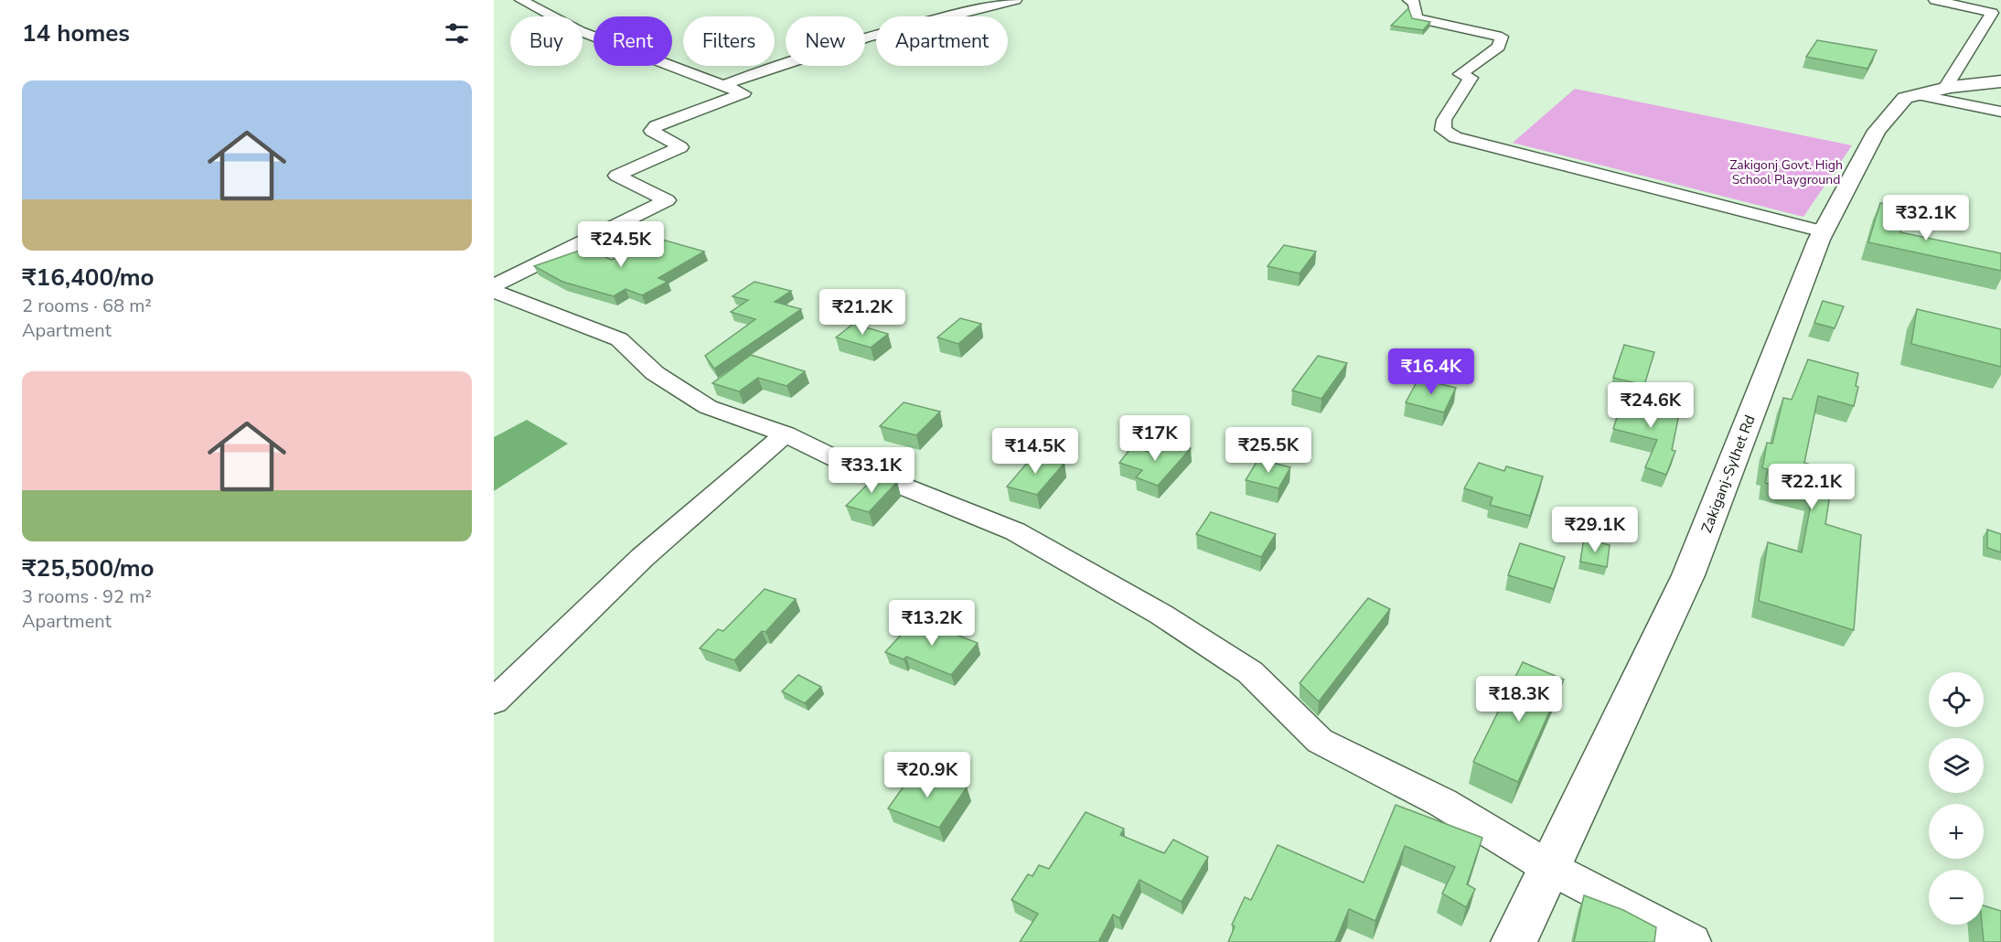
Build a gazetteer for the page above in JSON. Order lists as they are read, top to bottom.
{
  "streets": {
    "main road": ["Zakiganj-Sylhet Rd"]
  },
  "parks": ["Zakigonj Govt. High School Playground"],
  "page": {
    "heading": "14 homes",
    "chip": [
      "Buy",
      "Rent",
      "Filters",
      "New",
      "Apartment"
    ],
    "list": [
      {
        "name": "₹16,400/mo",
        "note": "2 rooms · 68 m² · Apartment"
      },
      {
        "name": "₹25,500/mo",
        "note": "3 rooms · 92 m² · Apartment"
      }
    ],
    "price": [
      "₹32.1K",
      "₹24.5K",
      "₹21.2K",
      "₹16.4K",
      "₹24.6K",
      "₹17K",
      "₹25.5K",
      "₹14.5K",
      "₹33.1K",
      "₹22.1K",
      "₹29.1K",
      "₹13.2K",
      "₹18.3K",
      "₹20.9K"
    ],
    "map_buttons": ["+", "−"]
  }
}
